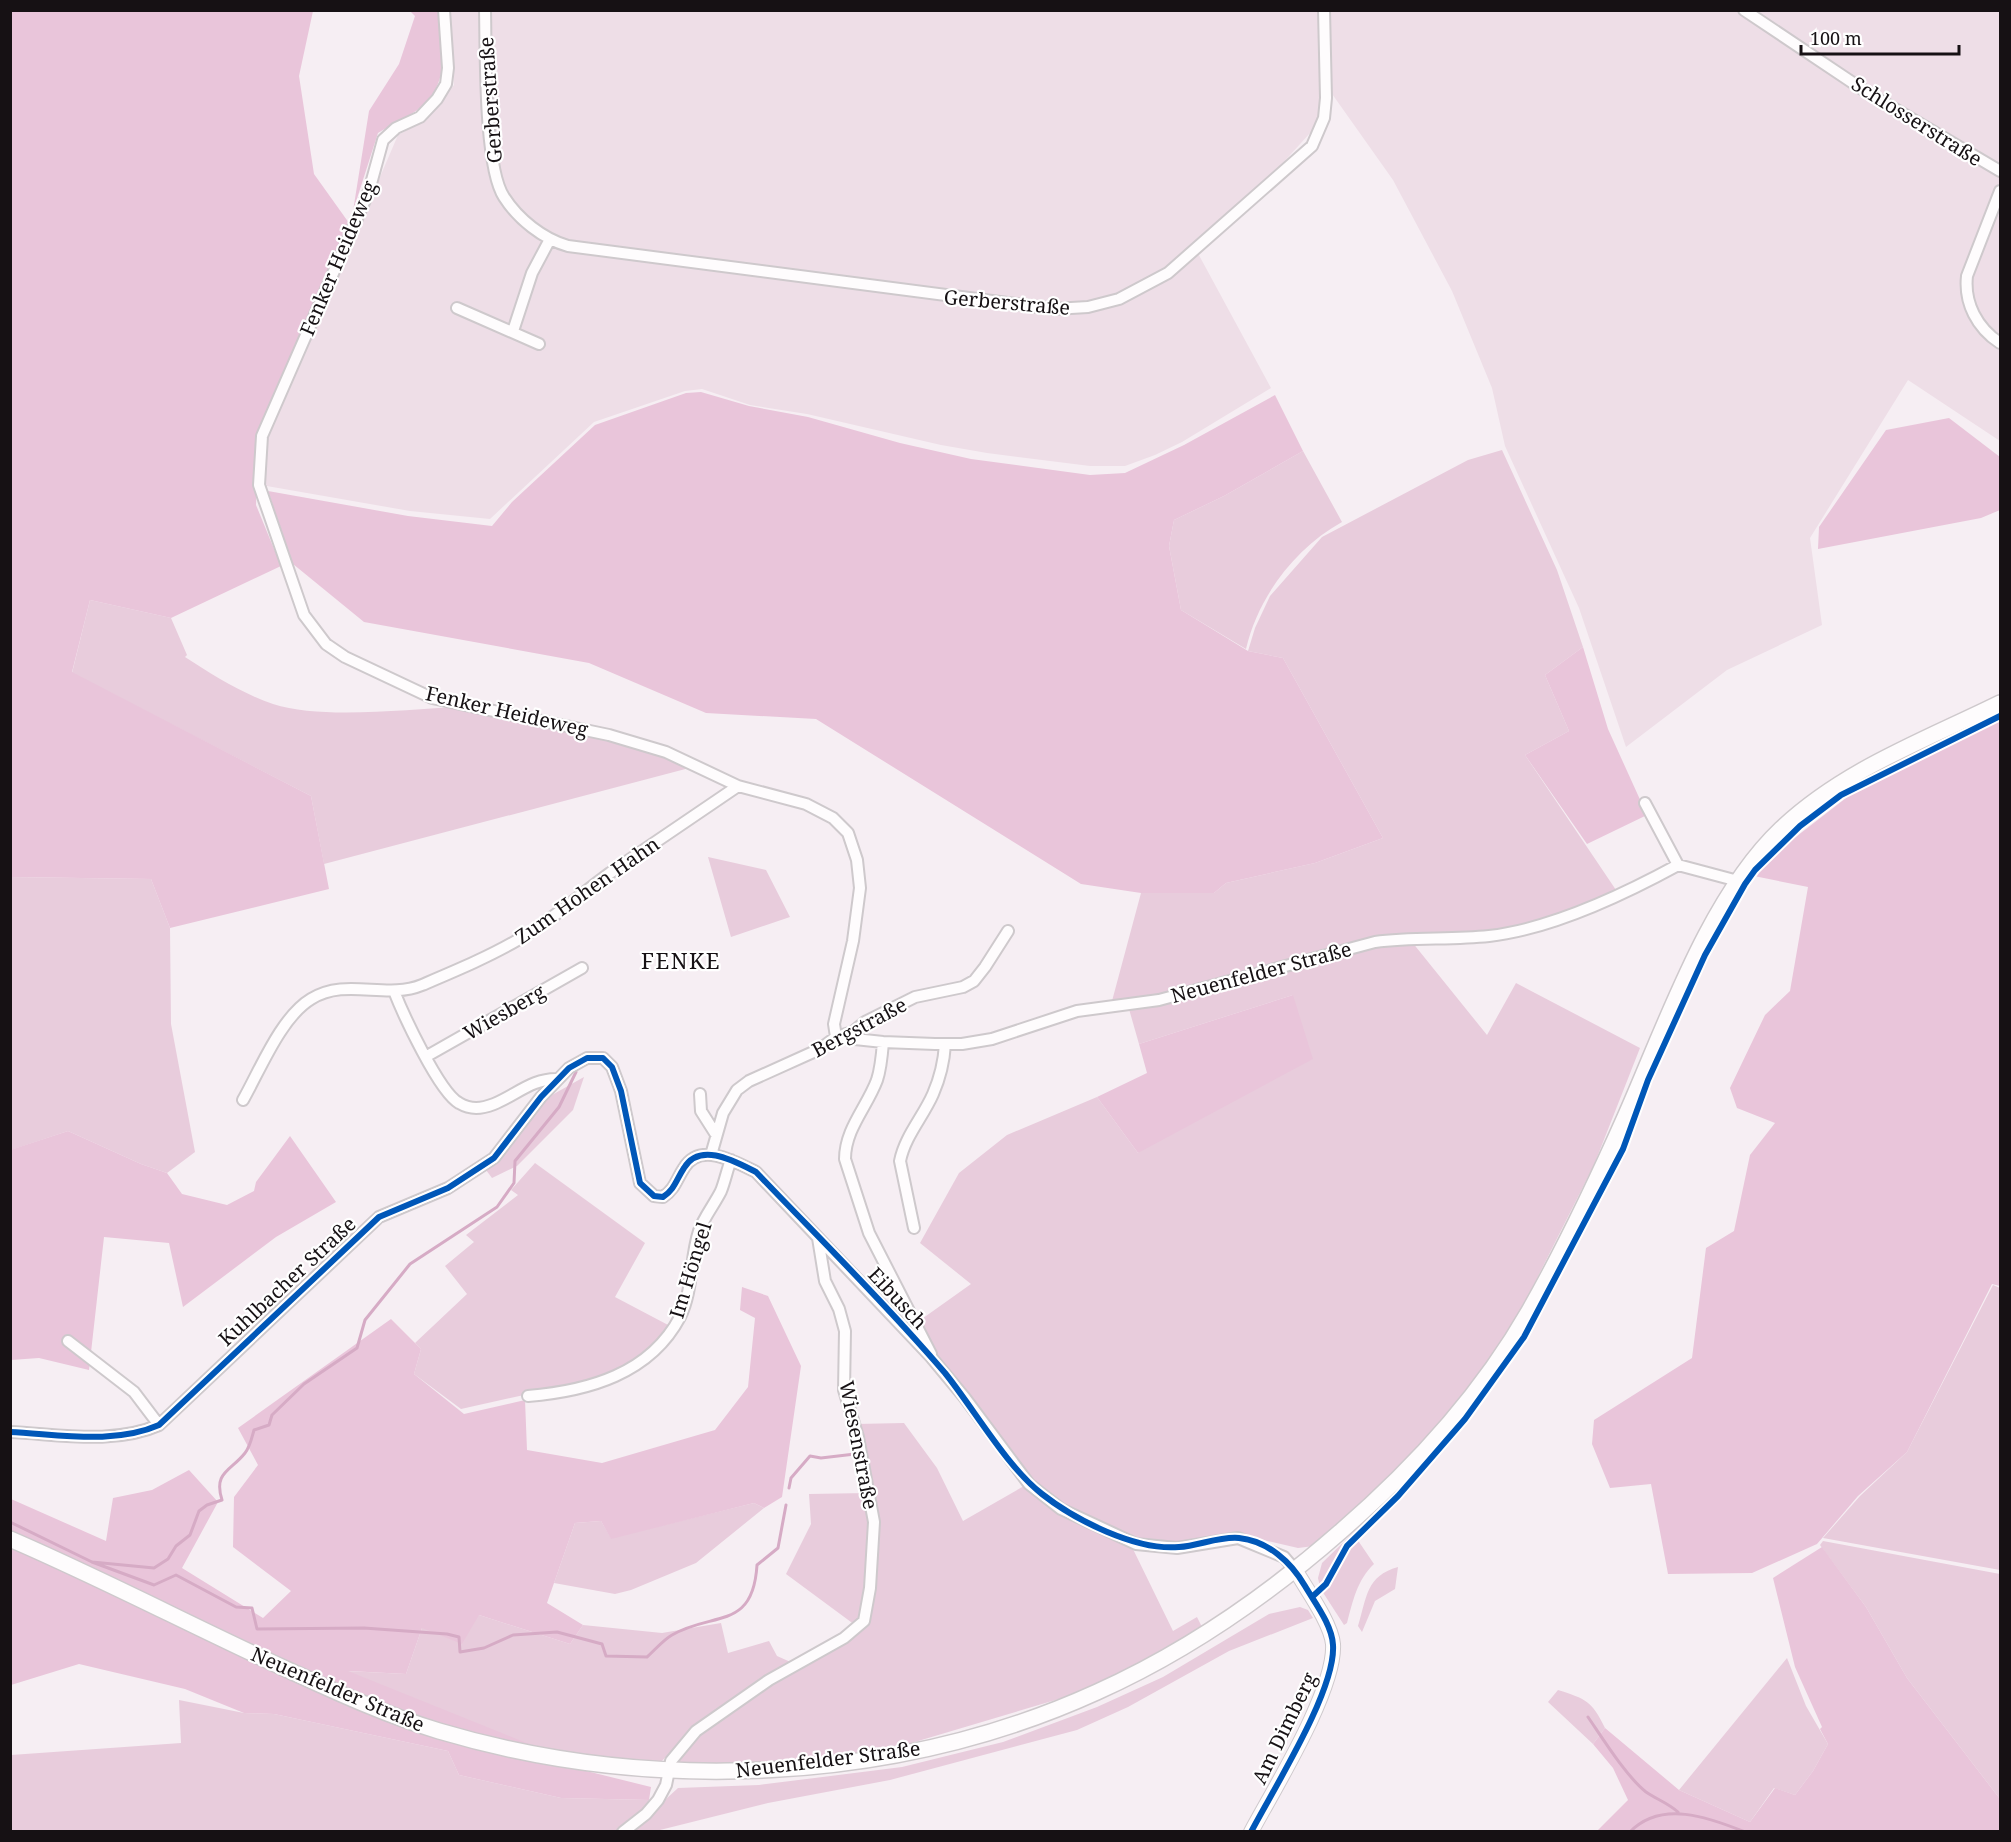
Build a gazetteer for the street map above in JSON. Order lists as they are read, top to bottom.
{
  "streets": {
    "main road": ["Neuenfelder Straße"],
    "street": [
      "Gerberstraße",
      "Schlosserstraße",
      "Fenker Heideweg",
      "Zum Hohen Hahn",
      "Wiesberg",
      "Bergstraße",
      "Im Höngel",
      "Kuhlbacher Straße",
      "Eibusch",
      "Wiesenstraße",
      "Am Dimberg"
    ]
  },
  "crossings": [
    ["Fenker Heideweg", "Zum Hohen Hahn"],
    ["Fenker Heideweg", "Neuenfelder Straße"],
    ["Fenker Heideweg", "Bergstraße"],
    ["Neuenfelder Straße", "Bergstraße"],
    ["Neuenfelder Straße", "Eibusch"],
    ["Neuenfelder Straße", "Wiesenstraße"],
    ["Neuenfelder Straße", "Am Dimberg"],
    ["Bergstraße", "Eibusch"],
    ["Im Höngel", "Eibusch"],
    ["Eibusch", "Wiesenstraße"],
    ["Eibusch", "Am Dimberg"]
  ],
  "districts": ["FENKE"],
  "scale_bar": "100 m"
}
